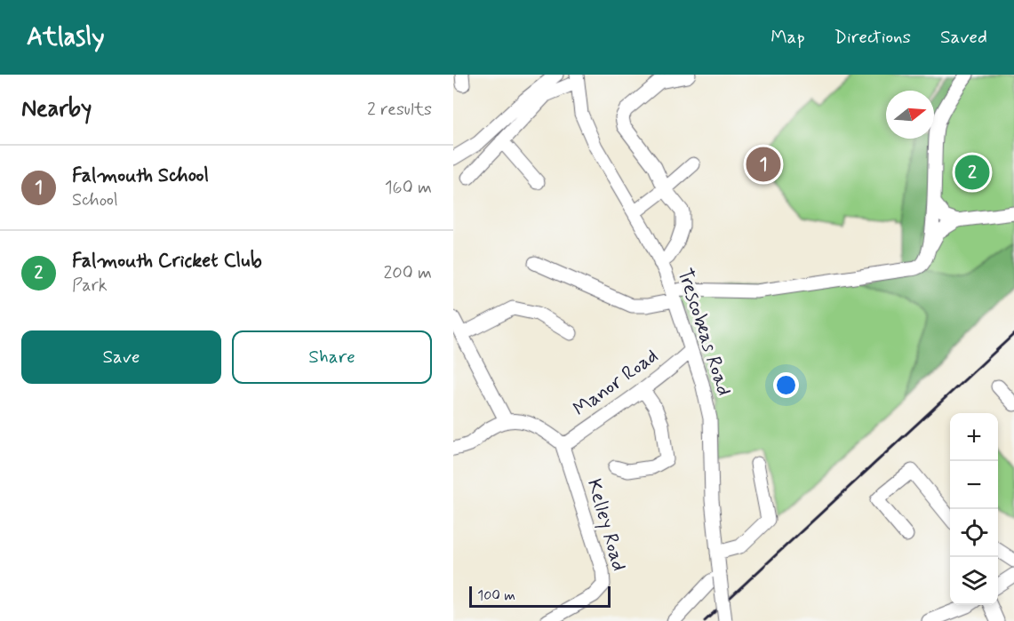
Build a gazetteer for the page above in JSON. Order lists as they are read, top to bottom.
{
  "streets": {
    "street": ["Trescobeas Road", "Manor Road", "Kelley Road"]
  },
  "crossings": [
    ["Trescobeas Road", "Manor Road"],
    ["Manor Road", "Kelley Road"]
  ],
  "scale_bar": "100 m",
  "north": "right",
  "page": {
    "header": "Atlasly",
    "nav": ["Map", "Directions", "Saved"],
    "heading": ["Nearby", "2 results"],
    "list": [
      {
        "mark": "1",
        "name": "Falmouth School",
        "note": "School",
        "value": "160 m"
      },
      {
        "mark": "2",
        "name": "Falmouth Cricket Club",
        "note": "Park",
        "value": "200 m"
      }
    ],
    "pins": ["1", "2"],
    "buttons": ["Save", "Share"],
    "map_buttons": ["+", "−"],
    "scale": "100 m"
  }
}
